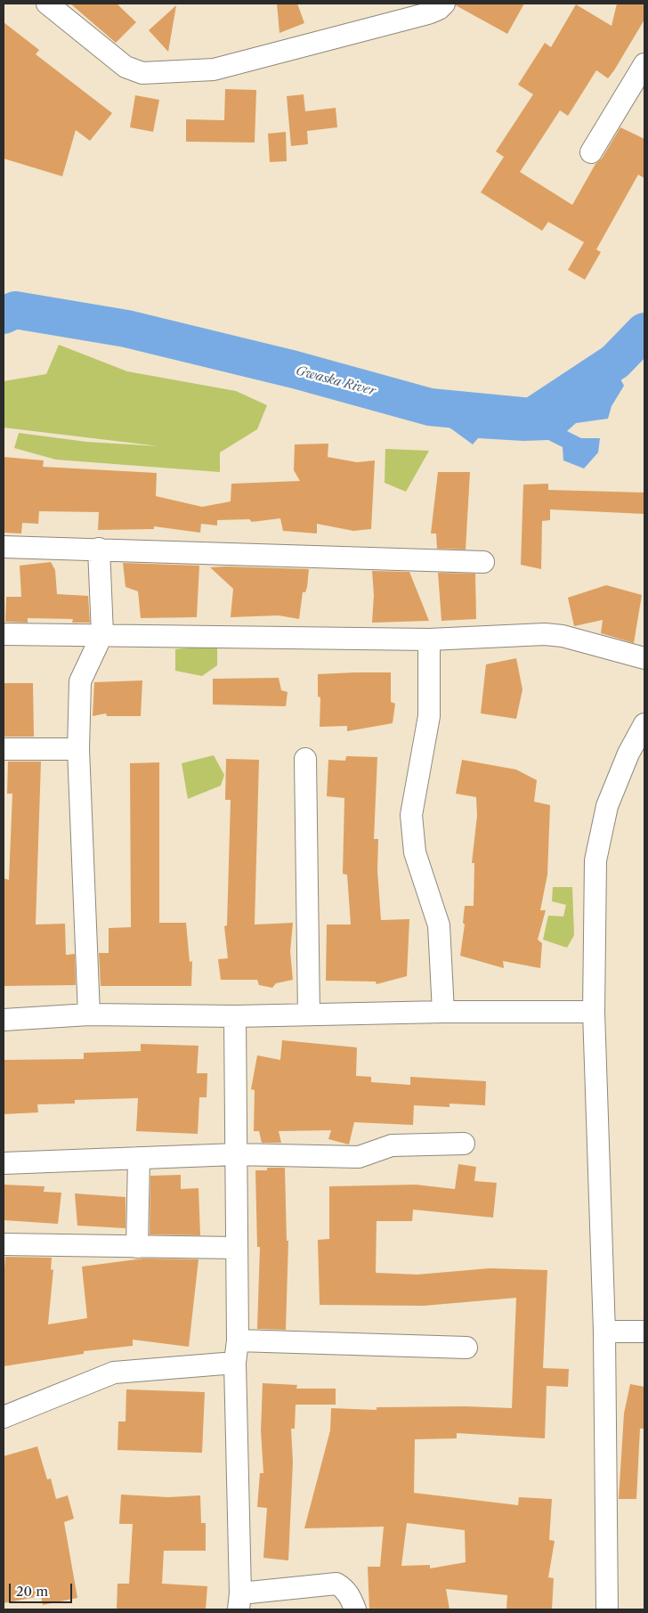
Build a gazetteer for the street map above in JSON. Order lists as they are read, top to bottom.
{
  "water": ["Gwaska River"],
  "scale_bar": "20 m"
}
